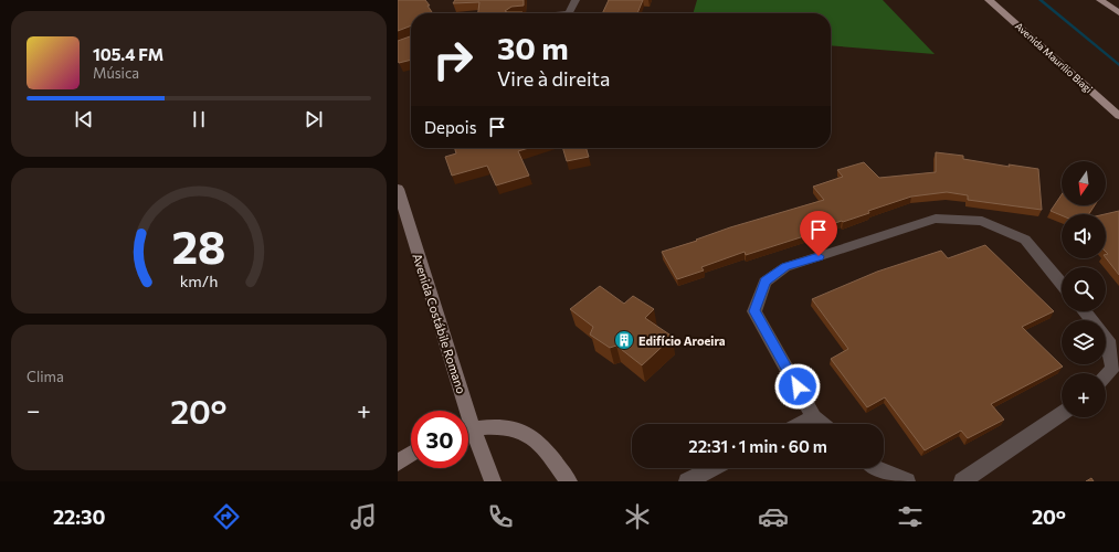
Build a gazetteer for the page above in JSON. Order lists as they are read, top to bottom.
{
  "streets": {
    "main road": ["Avenida Maurílio Biagi", "Avenida Costábile Romano"]
  },
  "places": {
    "building": ["Edifício Aroeira"]
  },
  "north": "bottom",
  "page": {
    "turn": ["30 m", "Vire à direita"],
    "song": ["105.4 FM", "Música"],
    "then": "Depois",
    "map_buttons": "+",
    "tile": "Clima",
    "heat": ["−", "20°", "+"],
    "limit": "30",
    "trip": "22:31 · 1 min · 60 m",
    "tabs": ["22:30", "20°"],
    "gauge": ["28", "km/h"]
  }
}
